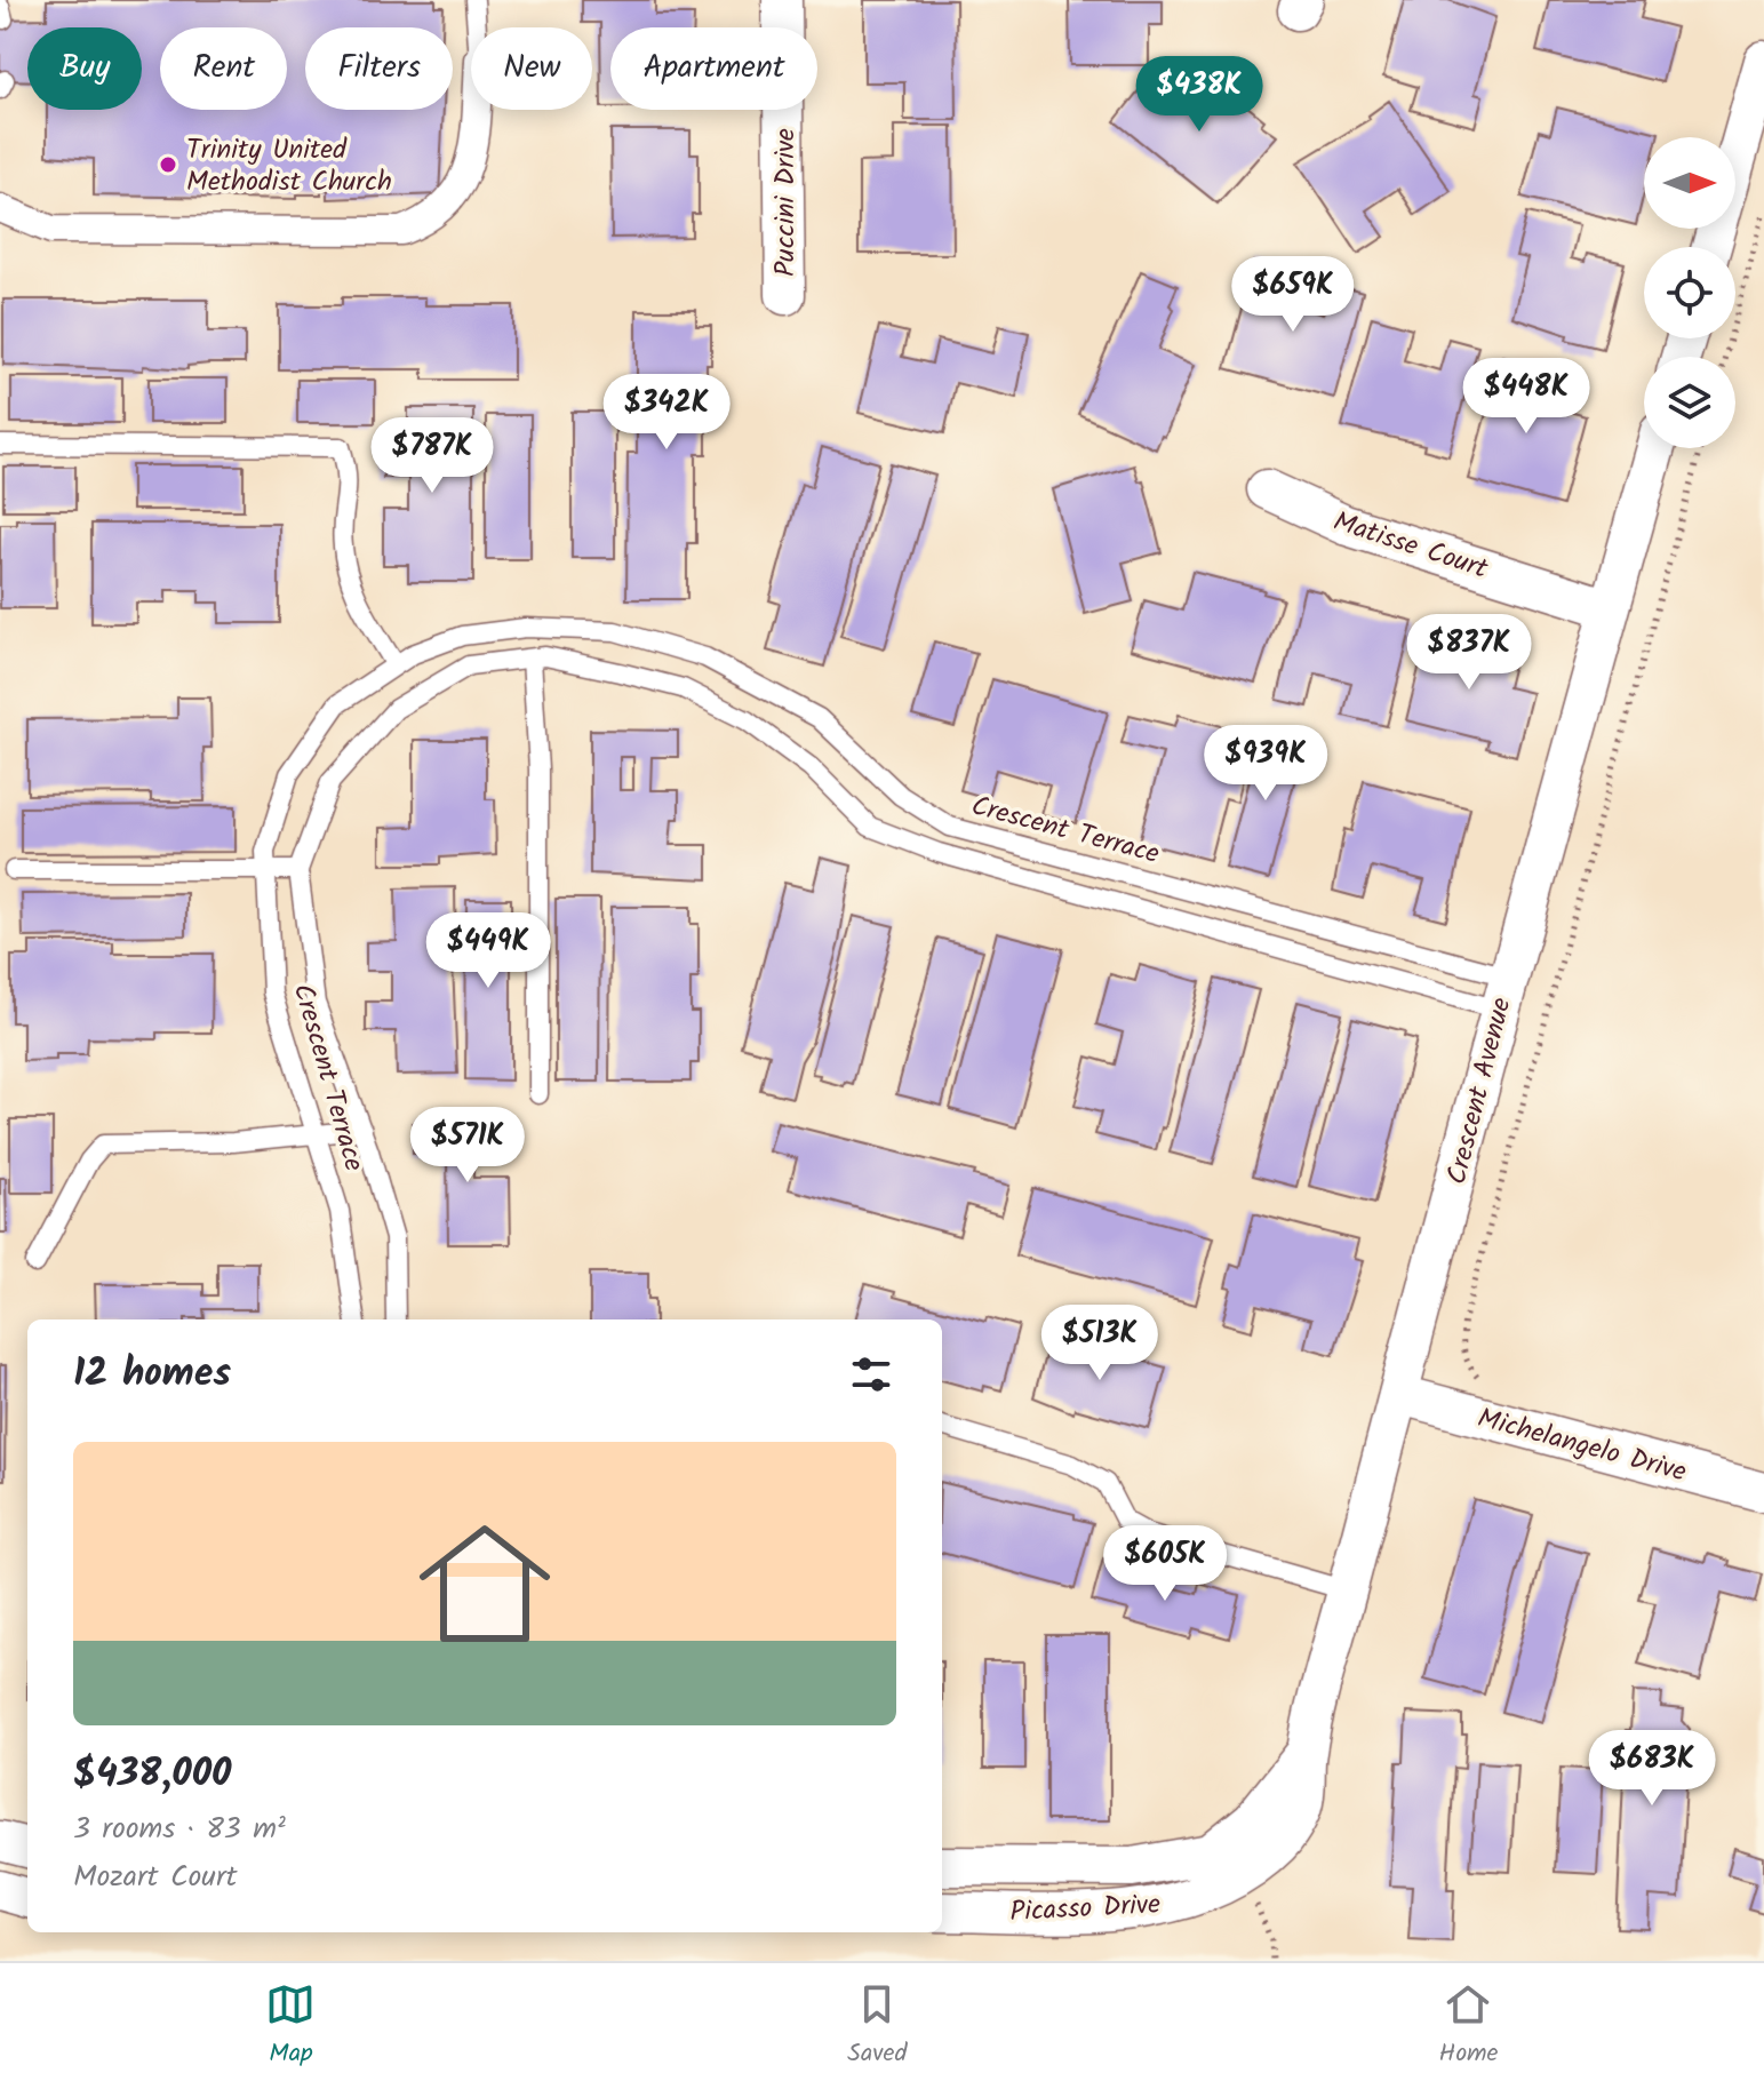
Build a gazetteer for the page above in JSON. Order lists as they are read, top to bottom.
{
  "streets": {
    "street": [
      "Puccini Drive",
      "Matisse Court",
      "Crescent Avenue",
      "Michelangelo Drive",
      "Picasso Drive"
    ],
    "lane": ["Crescent Terrace"]
  },
  "crossings": [
    ["Matisse Court", "Crescent Avenue"],
    ["Crescent Terrace", "Crescent Avenue"],
    ["Crescent Avenue", "Michelangelo Drive"],
    ["Crescent Avenue", "Picasso Drive"]
  ],
  "places": ["Trinity United Methodist Church"],
  "north": "right",
  "page": {
    "chip": [
      "Buy",
      "Rent",
      "Filters",
      "New",
      "Apartment"
    ],
    "price": [
      "$438K",
      "$659K",
      "$448K",
      "$342K",
      "$787K",
      "$837K",
      "$939K",
      "$449K",
      "$571K",
      "$513K",
      "$605K",
      "$683K"
    ],
    "heading": "12 homes",
    "list": [
      {
        "name": "$438,000",
        "note": "3 rooms · 83 m² · Mozart Court"
      }
    ],
    "tabs": ["Map", "Saved", "Home"]
  }
}
